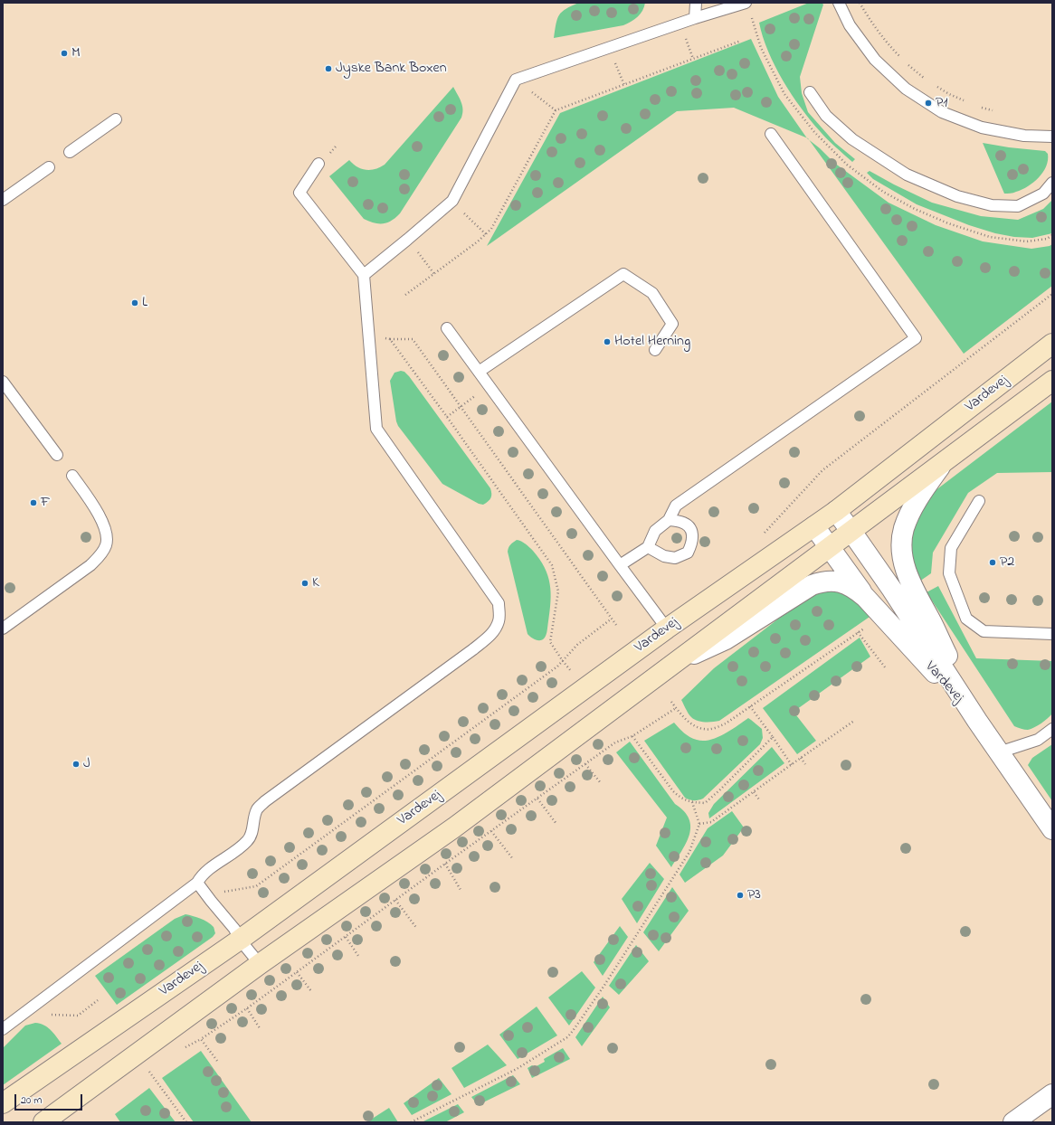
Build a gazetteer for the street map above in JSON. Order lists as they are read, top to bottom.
{
  "streets": {
    "street": ["Vardevej"]
  },
  "places": [
    "M",
    "Jyske Bank Boxen",
    "P1",
    "L",
    "Hotel Herning",
    "F",
    "P2",
    "K",
    "J",
    "P3"
  ],
  "scale_bar": "20 m"
}
